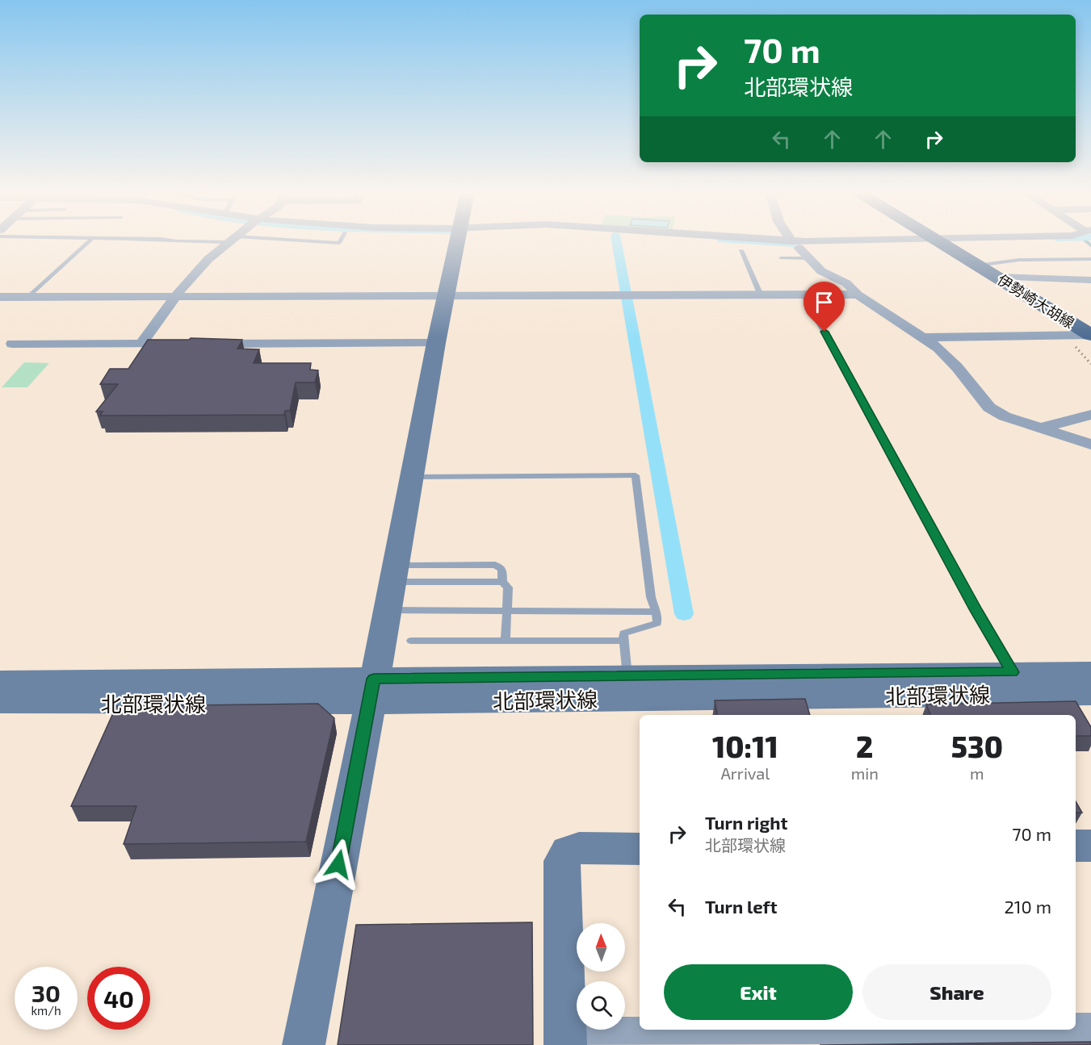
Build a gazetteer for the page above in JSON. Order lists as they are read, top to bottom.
{
  "streets": {
    "main road": ["伊勢崎大胡線"],
    "street": ["北部環状線"]
  },
  "north": "top",
  "page": {
    "turn": ["70 m", "北部環状線"],
    "eta": [
      "10:11",
      "Arrival",
      "2",
      "min",
      "530",
      "m"
    ],
    "list": [
      {
        "name": "Turn right",
        "note": "北部環状線",
        "value": "70 m"
      },
      {
        "name": "Turn left",
        "value": "210 m"
      }
    ],
    "buttons": ["Exit", "Share"],
    "speed": "30 km/h",
    "limit": "40"
  }
}
